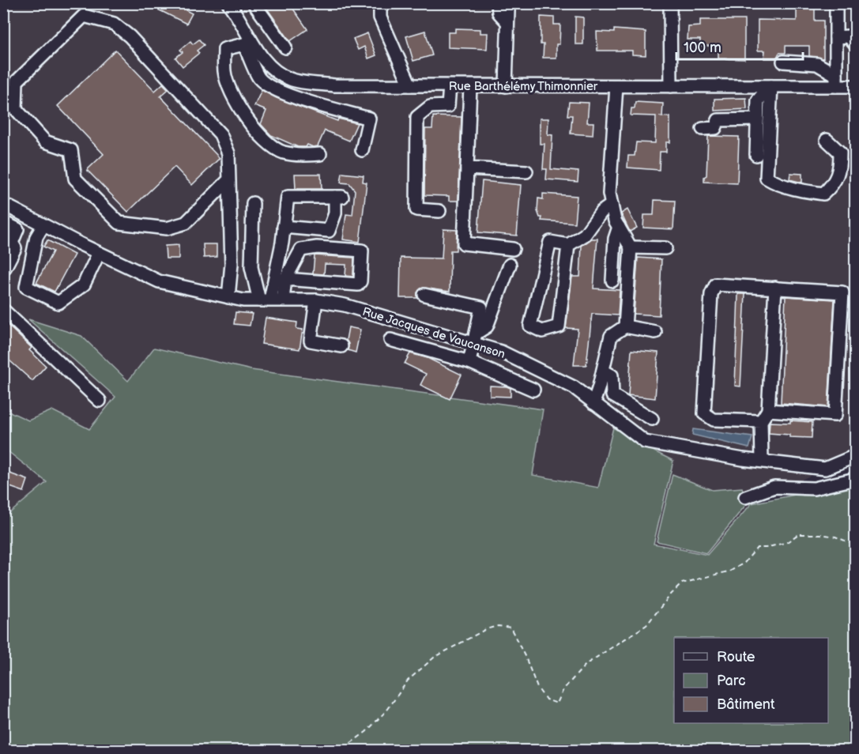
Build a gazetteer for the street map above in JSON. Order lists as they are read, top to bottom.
{
  "streets": {
    "street": ["Rue Barthélémy Thimonnier", "Rue Jacques de Vaucanson"]
  },
  "legend": ["Route", "Parc", "Bâtiment"],
  "scale_bar": "100 m"
}
